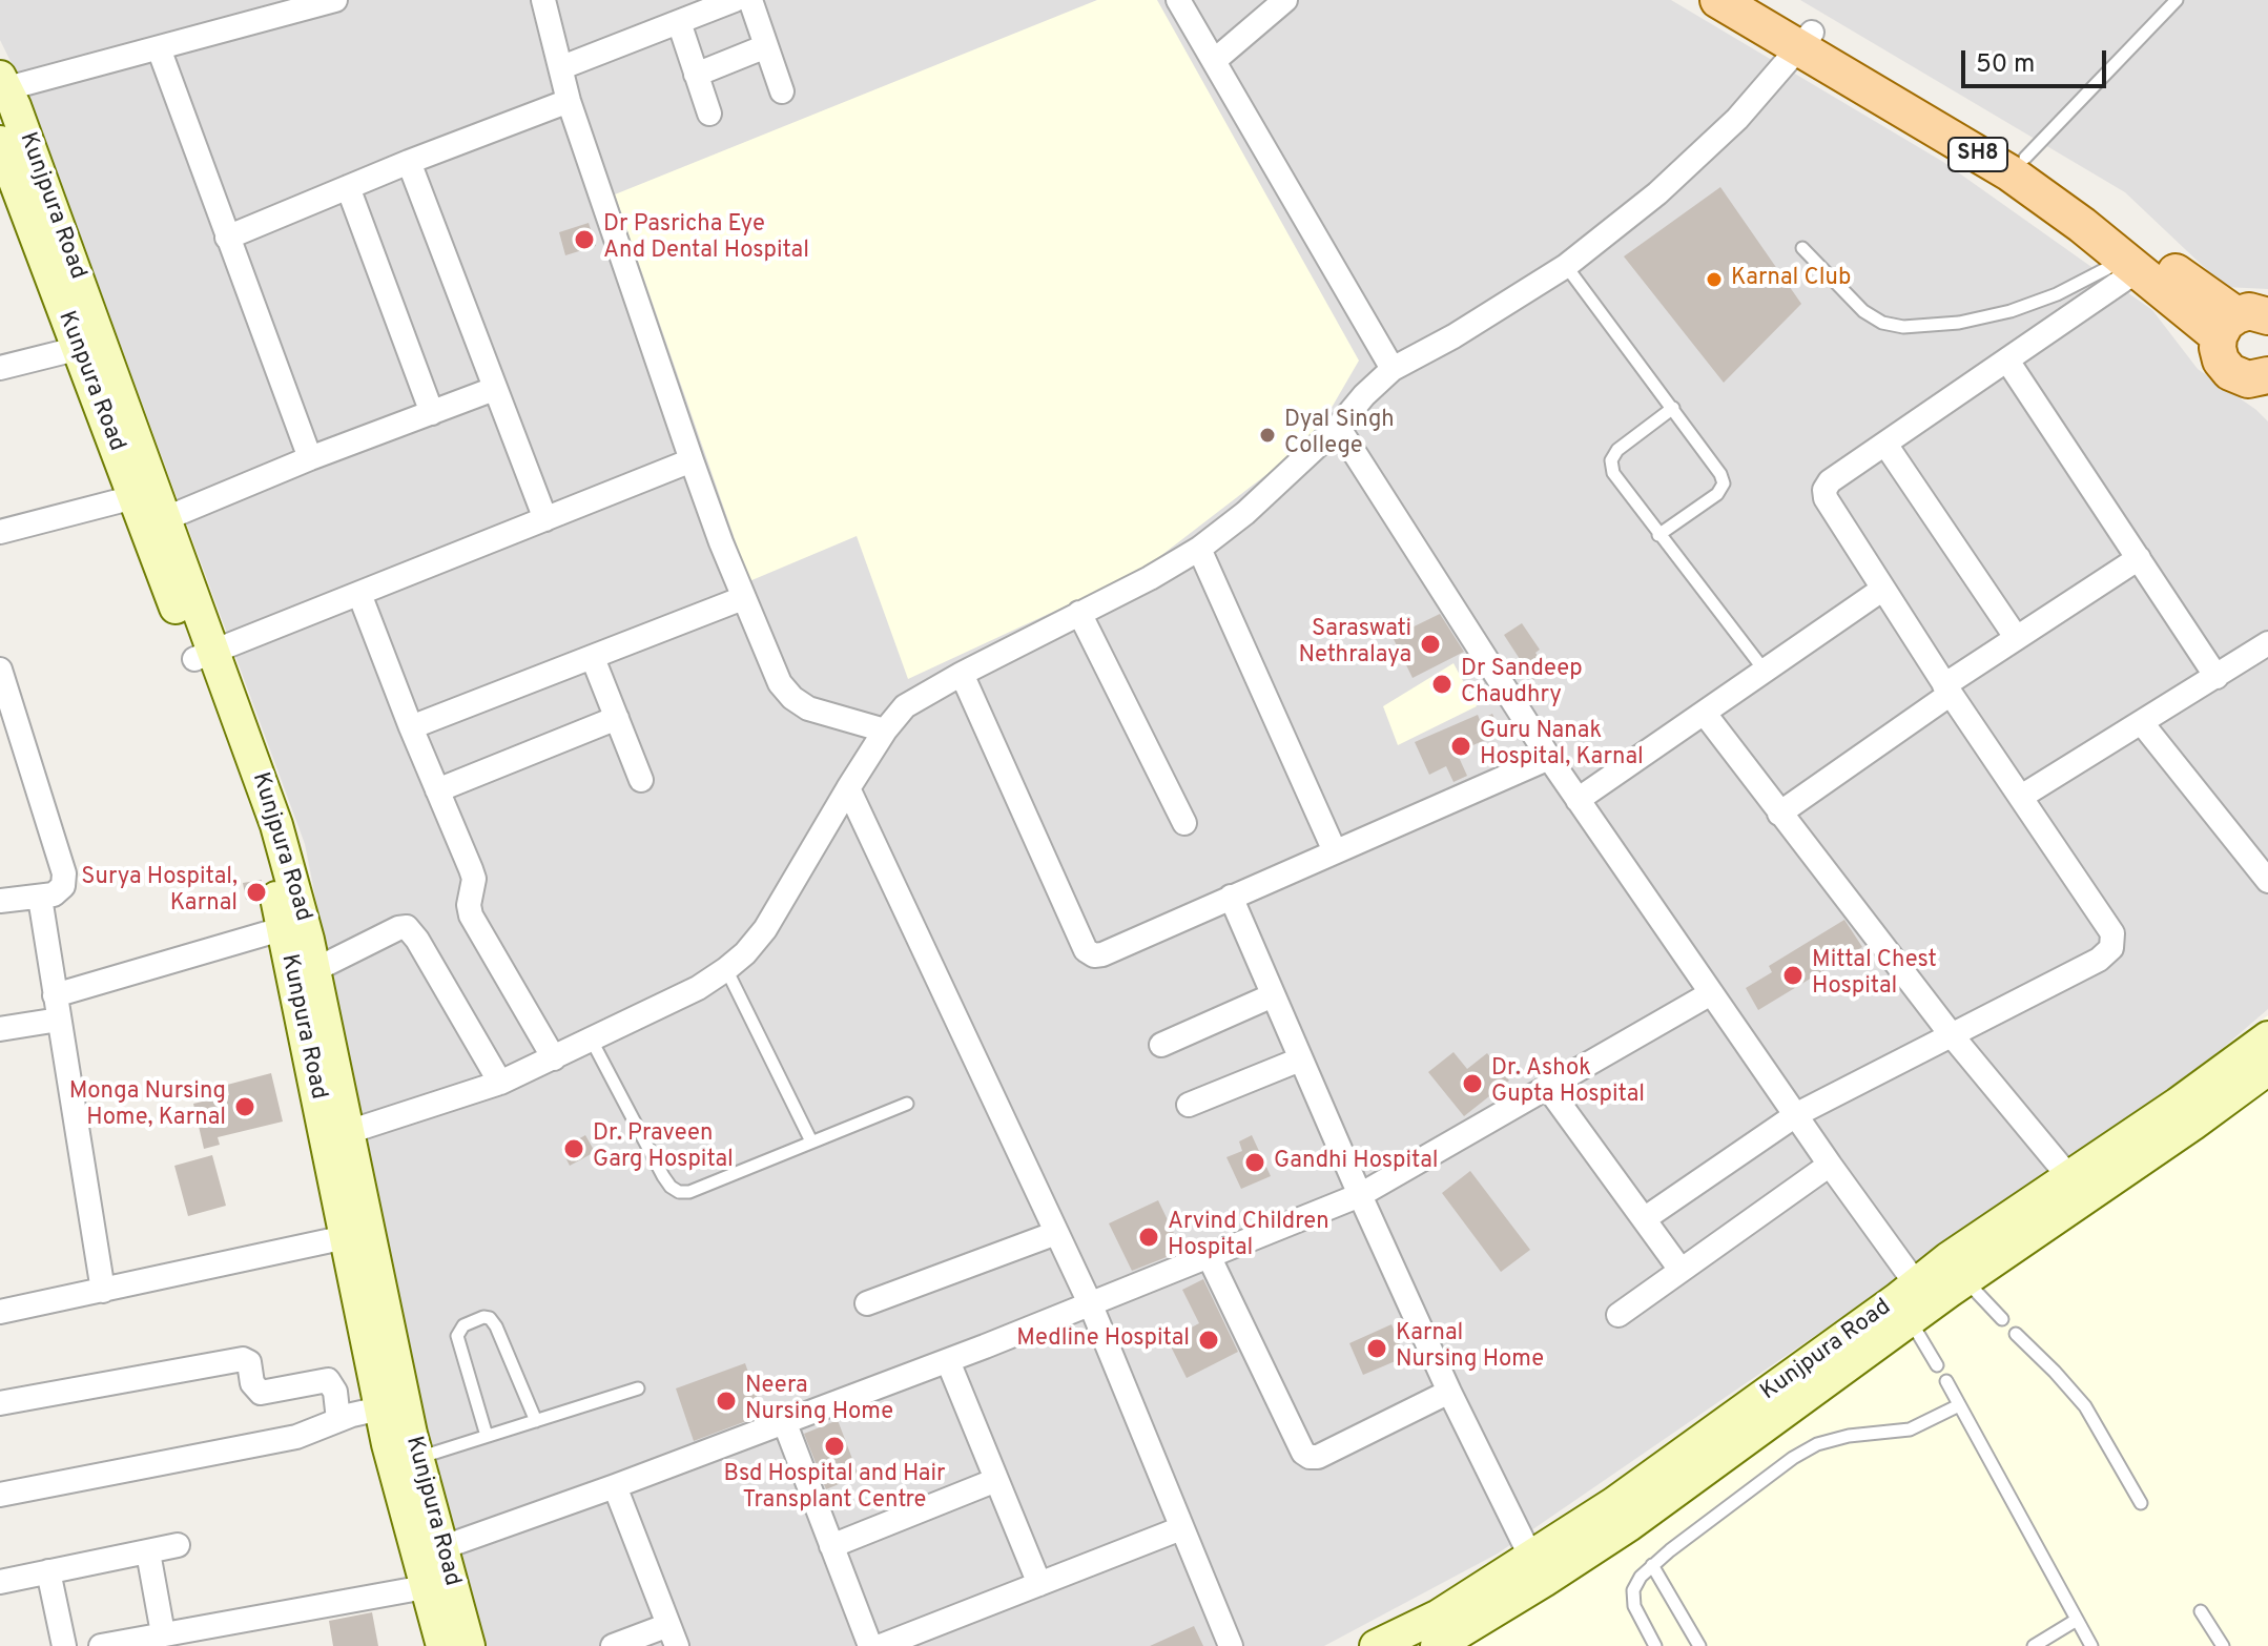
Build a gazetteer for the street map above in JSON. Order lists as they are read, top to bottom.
{
  "streets": {
    "main road": ["SH8"],
    "street": ["Kunjpura Road", "Kunpura Road"]
  },
  "crossings": [
    ["Kunjpura Road", "Kunpura Road"]
  ],
  "places": [
    "Dr Pasricha Eye And Dental Hospital",
    "Karnal Club",
    "Dyal Singh College",
    "Saraswati Nethralaya",
    "Dr Sandeep Chaudhry",
    "Guru Nanak Hospital, Karnal",
    "Surya Hospital, Karnal",
    "Mittal Chest Hospital",
    "Dr. Ashok Gupta Hospital",
    "Monga Nursing Home, Karnal",
    "Dr. Praveen Garg Hospital",
    "Gandhi Hospital",
    "Arvind Children Hospital",
    "Medline Hospital",
    "Karnal Nursing Home",
    "Neera Nursing Home",
    "Bsd Hospital and Hair Transplant Centre"
  ],
  "scale_bar": "50 m"
}
